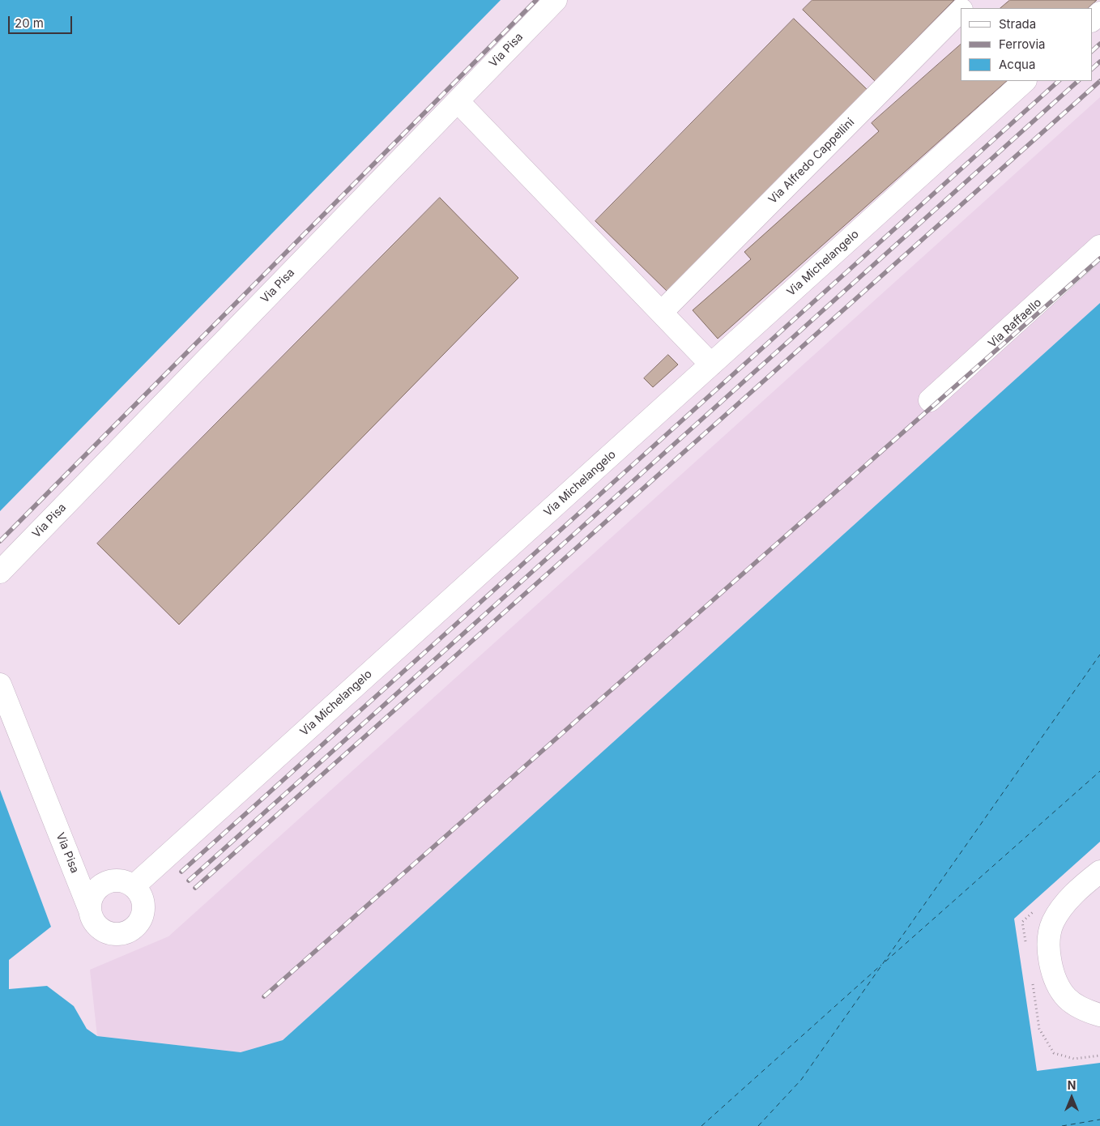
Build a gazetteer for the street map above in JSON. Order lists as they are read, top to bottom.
{
  "streets": {
    "lane": [
      "Via Pisa",
      "Via Alfredo Cappellini",
      "Via Michelangelo",
      "Via Raffaello"
    ]
  },
  "crossings": [
    ["Via Pisa", "Via Michelangelo"]
  ],
  "legend": ["Strada", "Ferrovia", "Acqua"],
  "scale_bar": "20 m",
  "north": "top"
}
